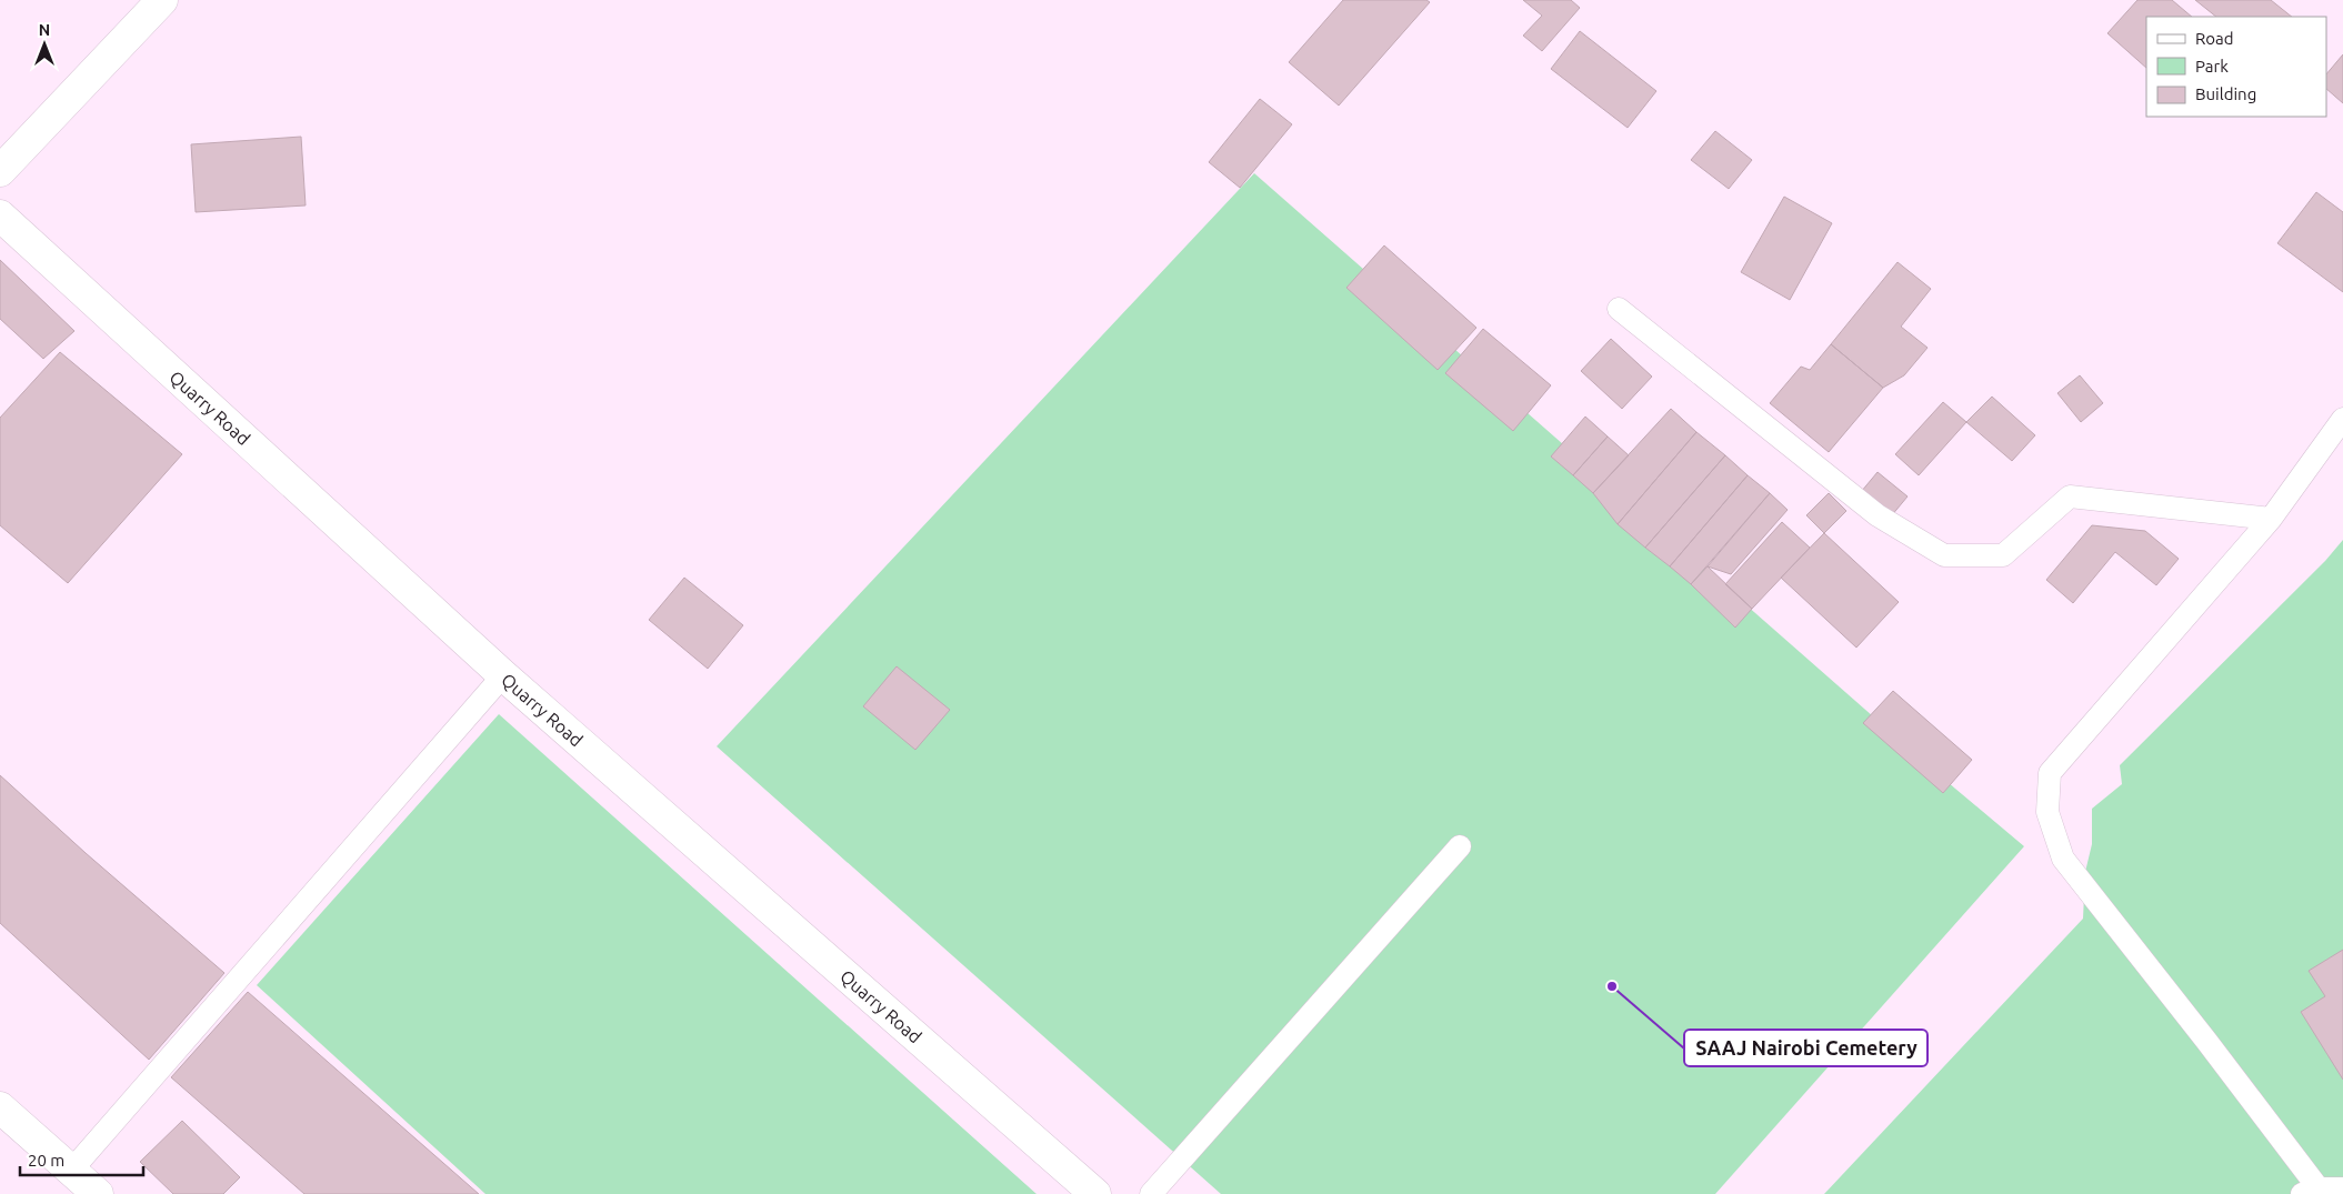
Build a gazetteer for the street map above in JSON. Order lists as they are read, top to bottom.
{
  "streets": {
    "main road": ["Quarry Road"]
  },
  "places": ["SAAJ Nairobi Cemetery"],
  "legend": ["Road", "Park", "Building"],
  "scale_bar": "20 m",
  "north": "top"
}
